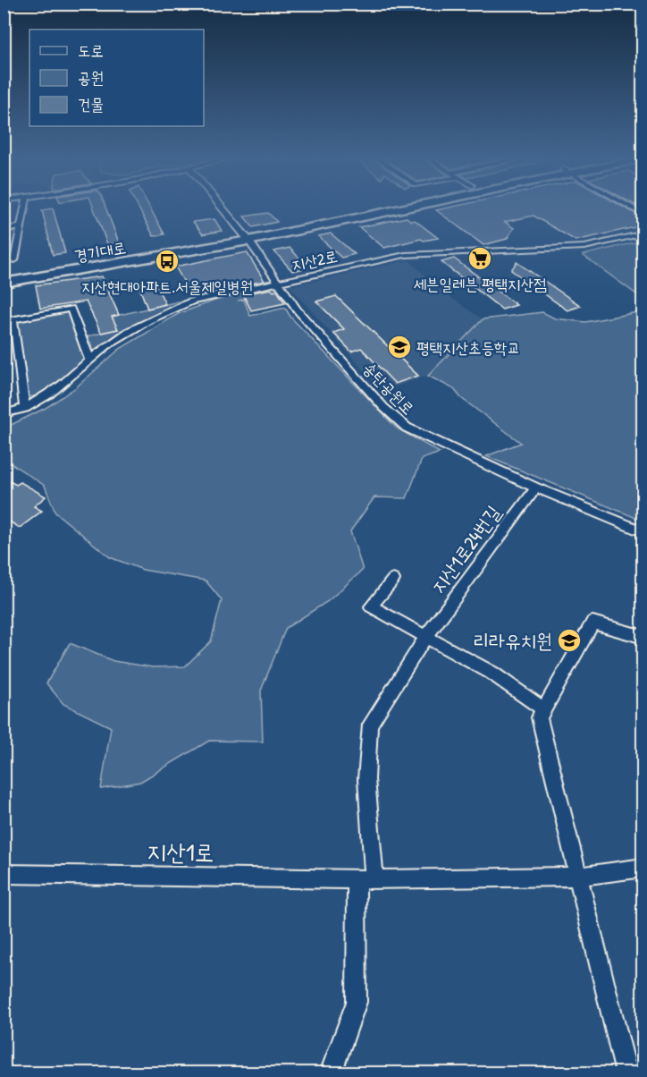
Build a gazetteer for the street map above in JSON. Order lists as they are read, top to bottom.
{
  "streets": {
    "main road": ["경기대로"],
    "street": [
      "지산2로",
      "송탄공원로",
      "지산1로24번길",
      "지산1로"
    ]
  },
  "crossings": [
    ["경기대로", "송탄공원로"],
    ["지산2로", "송탄공원로"],
    ["송탄공원로", "지산1로24번길"],
    ["지산1로24번길", "지산1로"]
  ],
  "places": {
    "supermarket": ["세븐일레븐 평택지산점"],
    "bus stop": ["지산현대아파트.서울제일병원"],
    "school or university": ["평택지산초등학교", "리라유치원"]
  },
  "legend": ["도로", "공원", "건물"]
}
